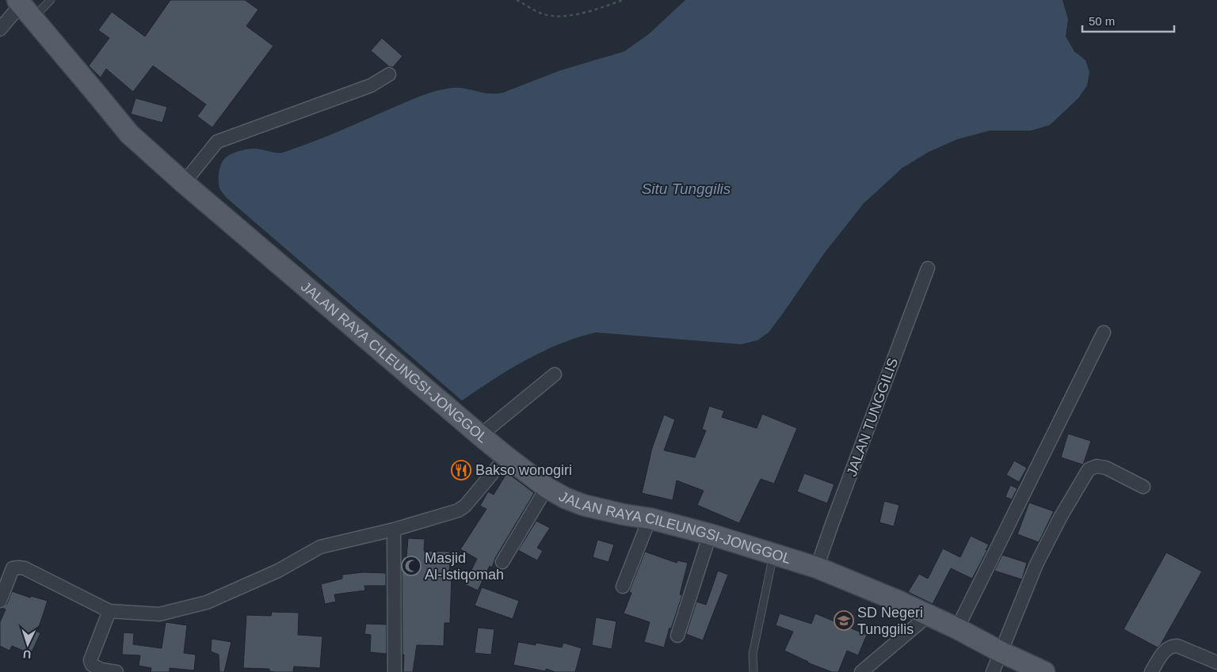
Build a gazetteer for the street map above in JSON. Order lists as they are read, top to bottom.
{
  "streets": {
    "main road": ["JALAN RAYA CILEUNGSI-JONGGOL"],
    "street": ["JALAN TUNGGILIS"]
  },
  "crossings": [
    ["JALAN RAYA CILEUNGSI-JONGGOL", "JALAN TUNGGILIS"]
  ],
  "water": ["Situ Tunggilis"],
  "places": {
    "restaurant": ["Bakso wonogiri"],
    "mosque": ["Masjid Al-Istiqomah"],
    "school or university": ["SD Negeri Tunggilis"]
  },
  "scale_bar": "50 m",
  "north": "bottom"
}
